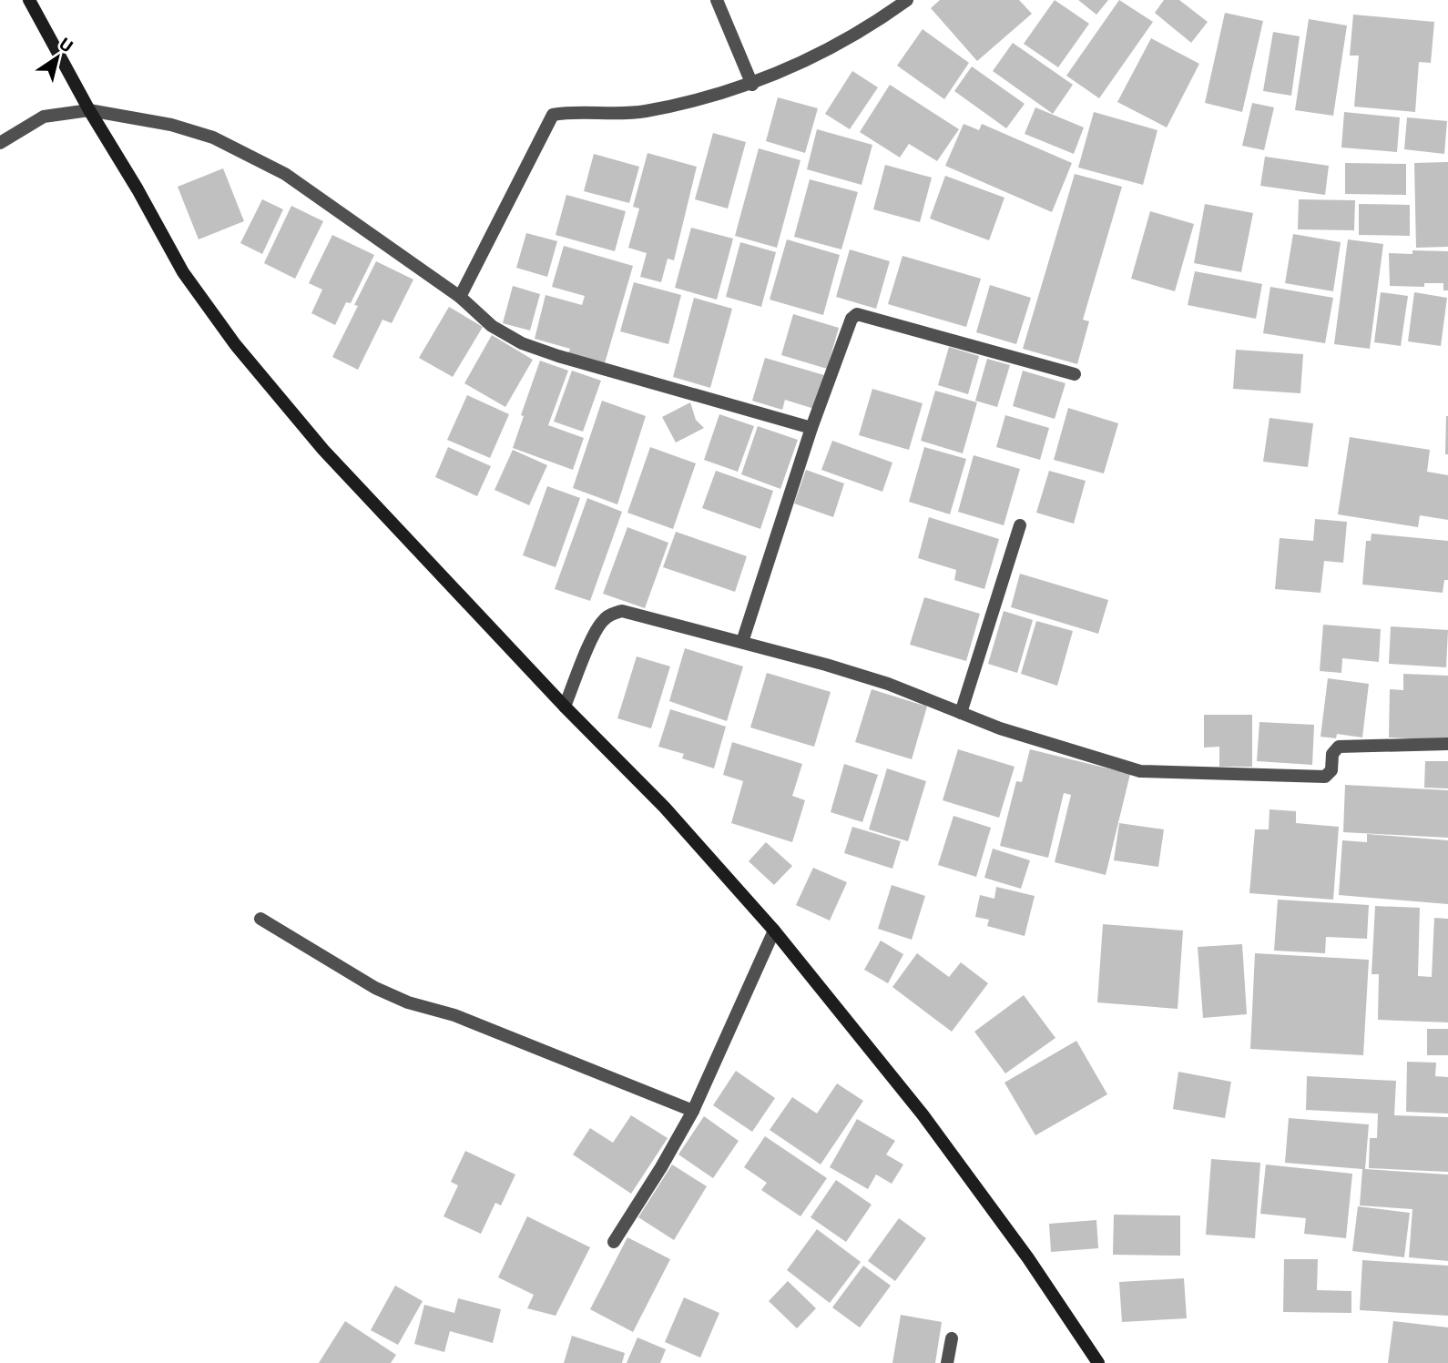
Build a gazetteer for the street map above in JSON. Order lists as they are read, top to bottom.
{
  "north": "top right"
}
